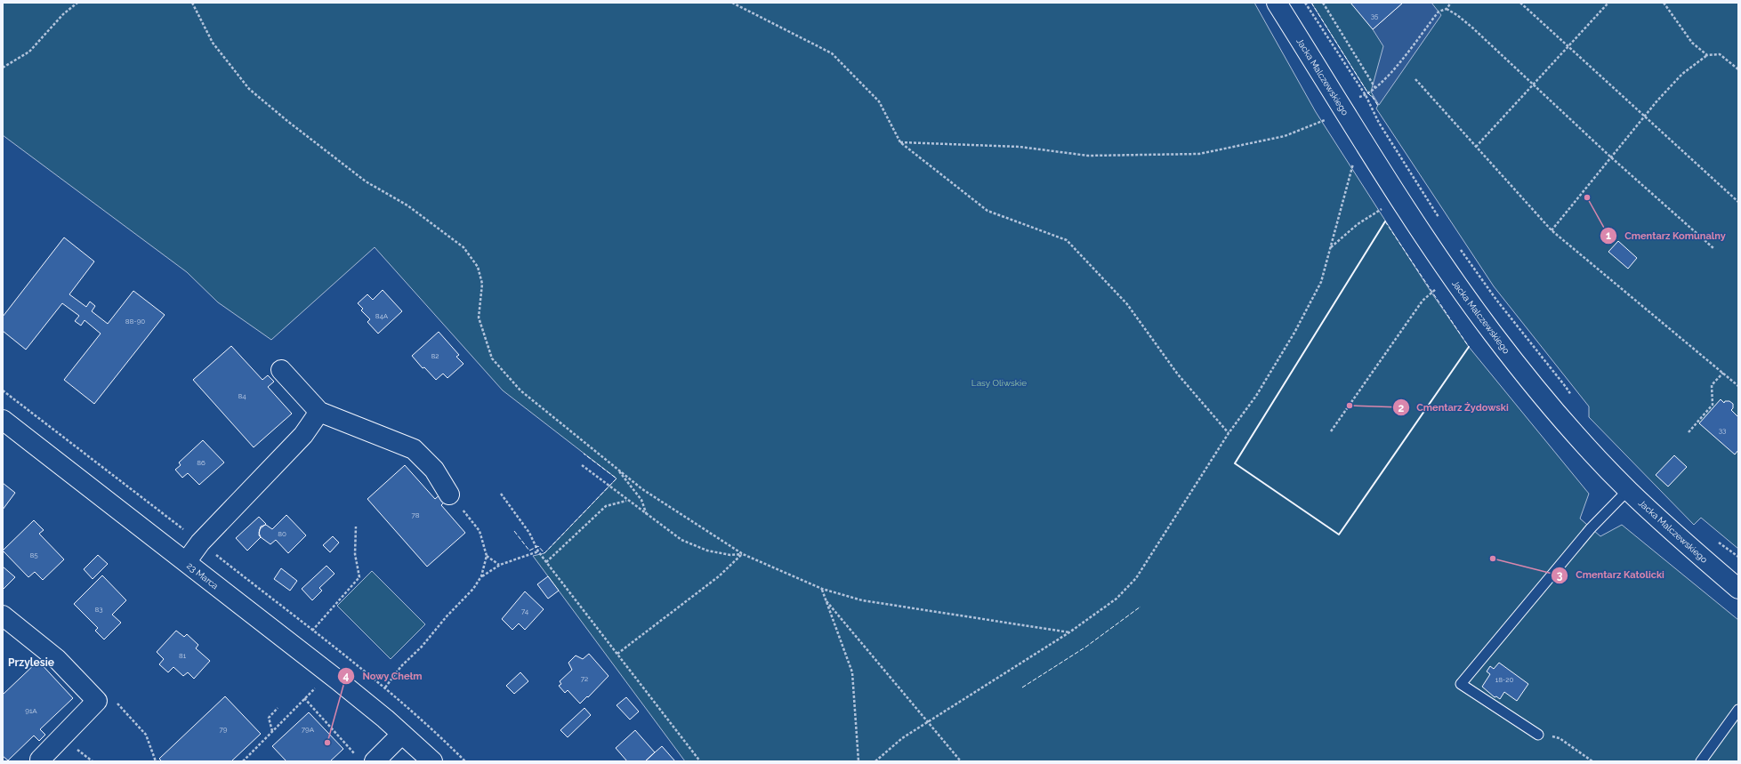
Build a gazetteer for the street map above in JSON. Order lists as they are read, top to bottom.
{
  "streets": {
    "street": ["Jacka Malczewskiego", "23 Marca"]
  },
  "districts": ["Przylesie"],
  "parks": ["Lasy Oliwskie"],
  "places": [
    "Cmentarz Komunalny",
    "Cmentarz Żydowski",
    "Cmentarz Katolicki",
    "Nowy Chełm"
  ],
  "house_numbers": [
    "35",
    "84A",
    "88-90",
    "82",
    "84",
    "33",
    "86",
    "78",
    "80",
    "85",
    "83",
    "74",
    "81",
    "72",
    "18-20",
    "91A",
    "79",
    "79A"
  ]
}
